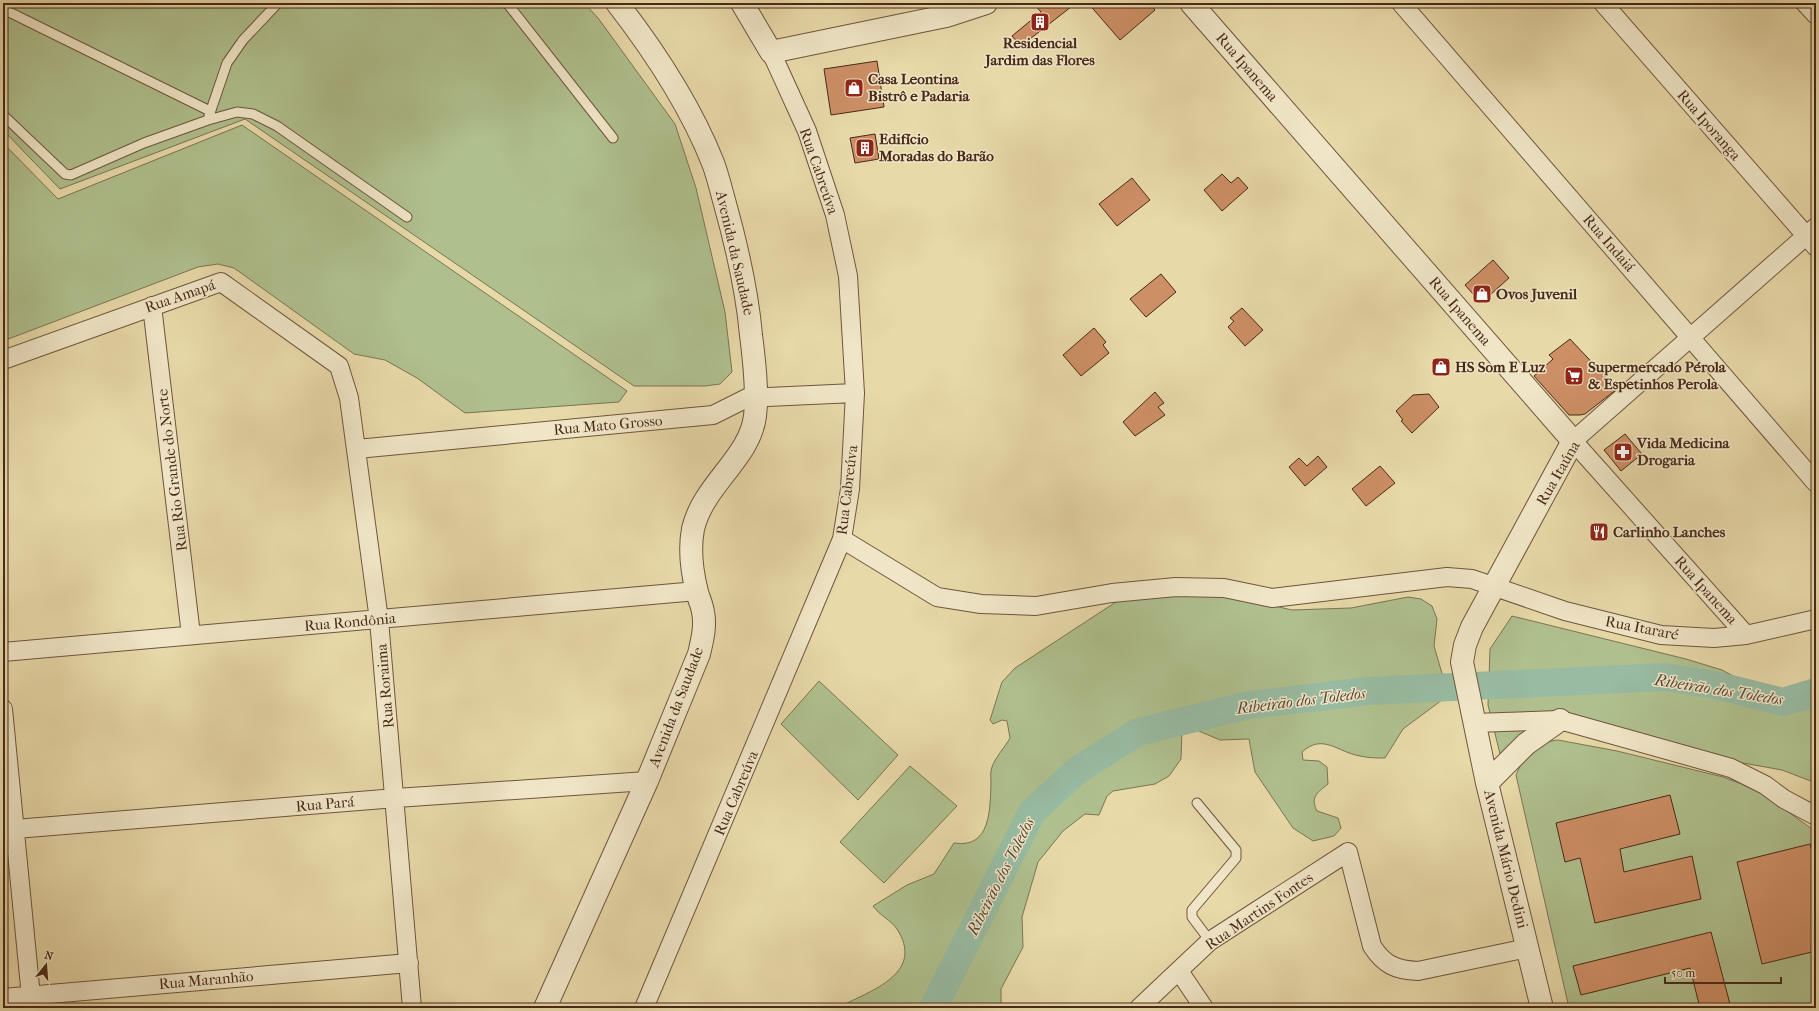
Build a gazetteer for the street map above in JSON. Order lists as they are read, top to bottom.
{
  "streets": {
    "street": [
      "Rua Ipanema",
      "Rua Iporanga",
      "Rua Cabreúva",
      "Rua Indaiá",
      "Avenida da Saudade",
      "Rua Amapá",
      "Rua Mato Grosso",
      "Rua Rio Grande do Norte",
      "Rua Itaúna",
      "Rua Rondônia",
      "Rua Itararé",
      "Rua Roraima",
      "Rua Pará",
      "Avenida Mário Dedini",
      "Rua Martins Fontes",
      "Rua Maranhão"
    ]
  },
  "crossings": [
    ["Rua Ipanema", "Rua Itaúna"],
    ["Rua Ipanema", "Rua Itararé"],
    ["Rua Iporanga", "Rua Itaúna"],
    ["Rua Cabreúva", "Rua Mato Grosso"],
    ["Rua Cabreúva", "Rua Itararé"],
    ["Rua Indaiá", "Rua Itaúna"],
    ["Avenida da Saudade", "Rua Mato Grosso"],
    ["Avenida da Saudade", "Rua Rondônia"],
    ["Avenida da Saudade", "Rua Pará"],
    ["Rua Amapá", "Rua Rio Grande do Norte"],
    ["Rua Amapá", "Rua Roraima"],
    ["Rua Mato Grosso", "Rua Roraima"],
    ["Rua Rio Grande do Norte", "Rua Rondônia"],
    ["Rua Itaúna", "Rua Itararé"],
    ["Rua Itaúna", "Avenida Mário Dedini"],
    ["Rua Rondônia", "Rua Roraima"],
    ["Rua Roraima", "Rua Pará"],
    ["Rua Roraima", "Rua Maranhão"],
    ["Avenida Mário Dedini", "Rua Martins Fontes"]
  ],
  "water": ["Ribeirão dos Toledos"],
  "places": {
    "building": ["Residencial Jardim das Flores", "Edifício Moradas do Barão"],
    "shop": ["Casa Leontina Bistrô e Padaria", "Ovos Juvenil", "HS Som E Luz"],
    "supermarket": ["Supermercado Pérola & Espetinhos Perola"],
    "pharmacy": ["Vida Medicina Drogaria"],
    "restaurant": ["Carlinho Lanches"]
  },
  "scale_bar": "50 m",
  "north": "top"
}
